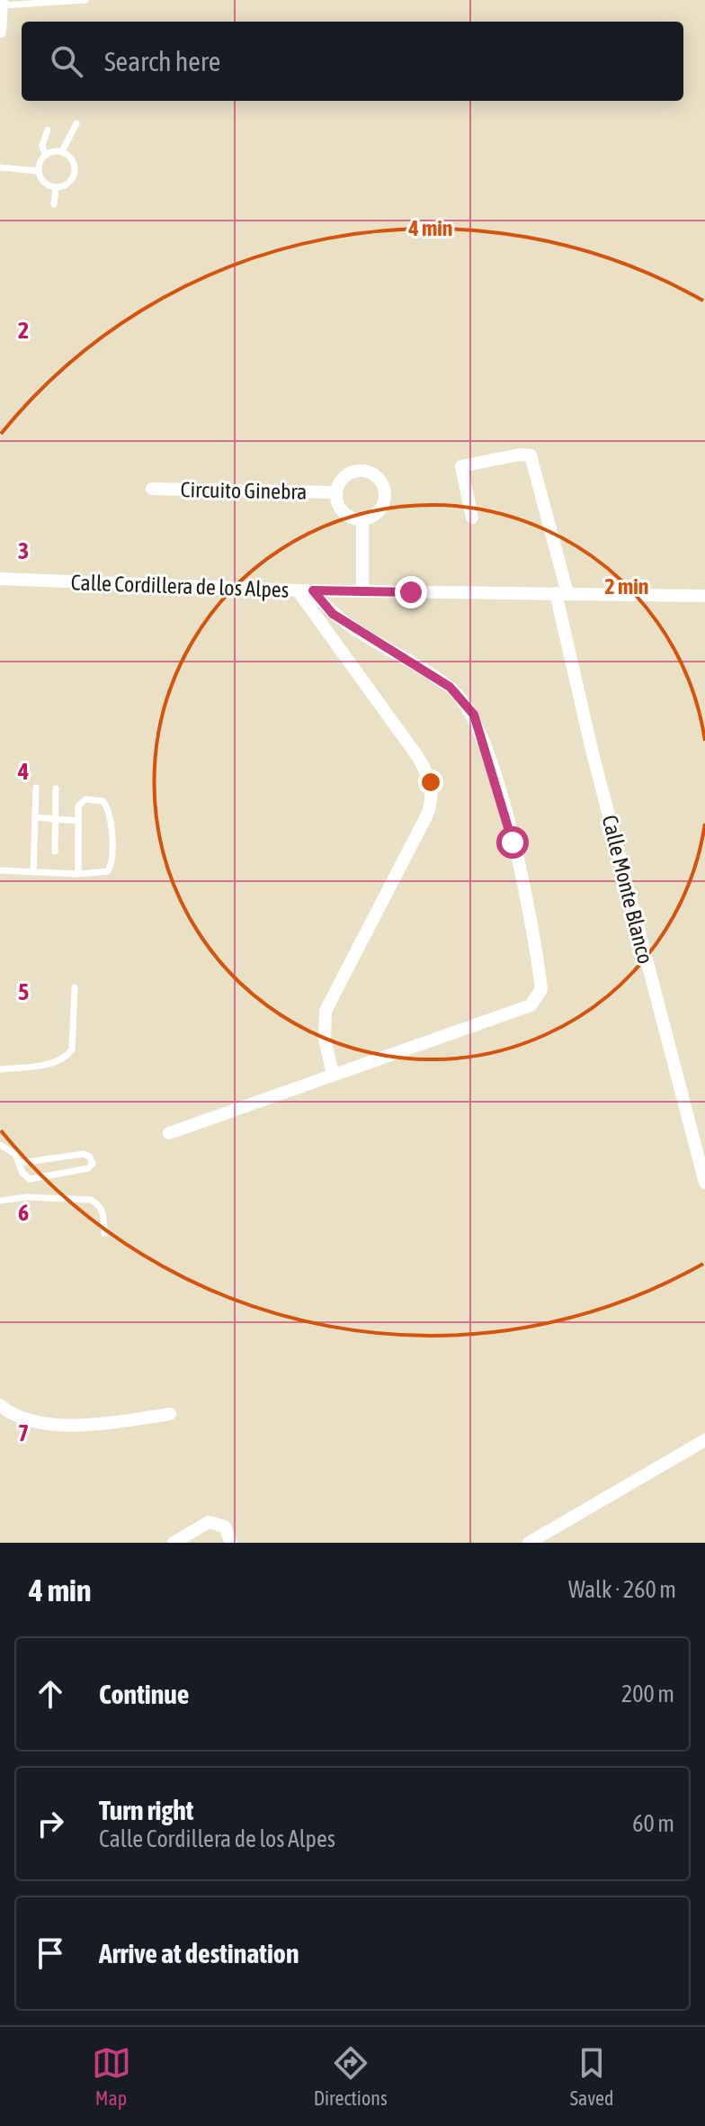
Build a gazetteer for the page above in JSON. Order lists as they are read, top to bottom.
{
  "streets": {
    "street": ["Circuito Ginebra", "Calle Cordillera de los Alpes", "Calle Monte Blanco"]
  },
  "crossings": [
    ["Calle Cordillera de los Alpes", "Calle Monte Blanco"]
  ],
  "page": {
    "search": "Search here",
    "heading": ["4 min", "Walk · 260 m"],
    "list": [
      ["Continue", "200 m"],
      ["Turn right", "Calle Cordillera de los Alpes", "60 m"],
      "Arrive at destination"
    ],
    "nav": ["Map", "Directions", "Saved"]
  },
  "grid": {
    "rows": [
      "2",
      "3",
      "4",
      "5",
      "6",
      "7"
    ]
  },
  "rings": ["4 min", "2 min"]
}
